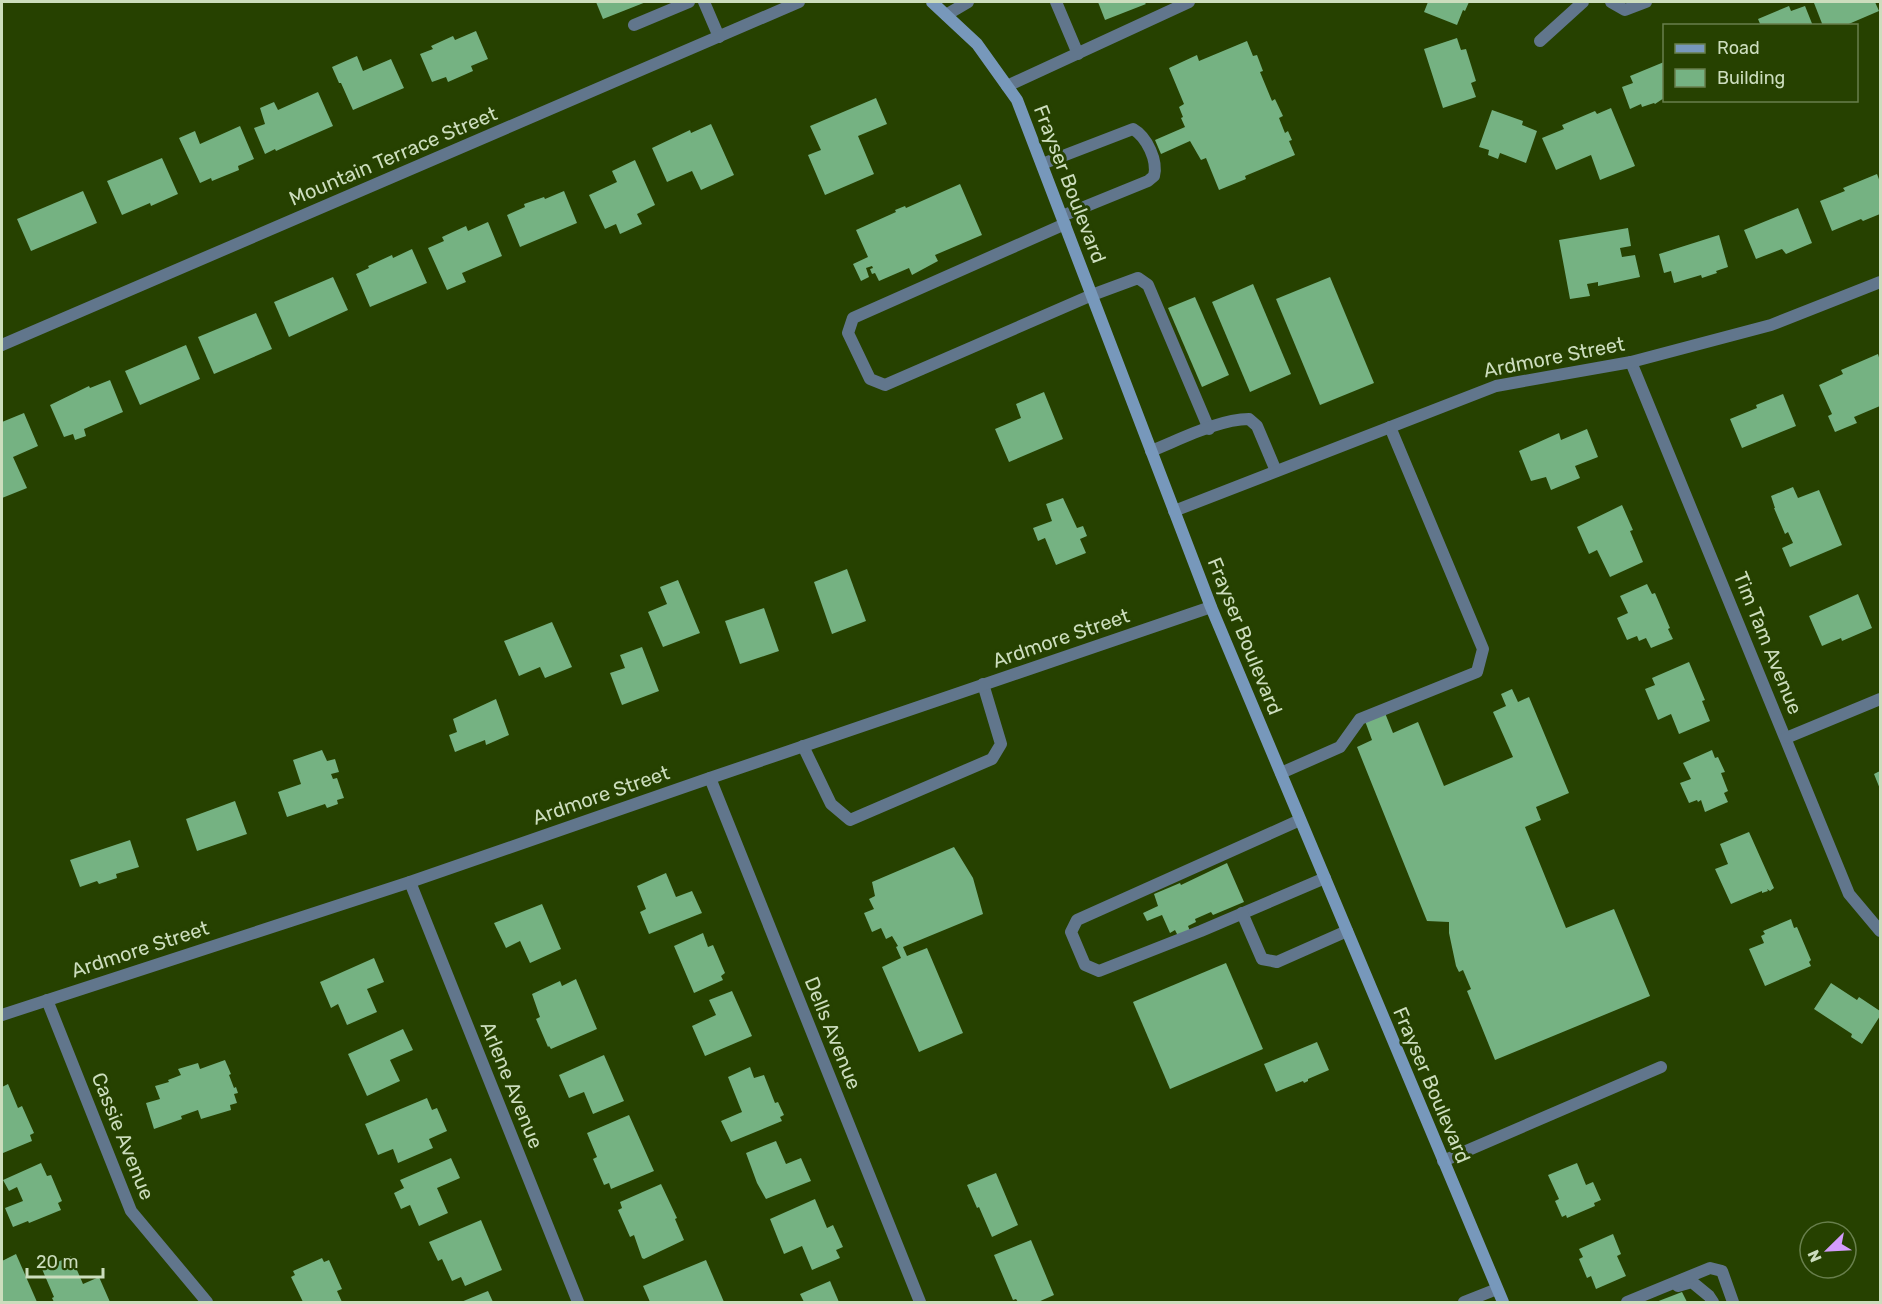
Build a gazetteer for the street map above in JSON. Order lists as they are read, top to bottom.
{
  "streets": {
    "main road": ["Frayser Boulevard"],
    "street": [
      "Mountain Terrace Street",
      "Ardmore Street",
      "Tim Tam Avenue",
      "Dells Avenue",
      "Arlene Avenue",
      "Cassie Avenue"
    ]
  },
  "crossings": [
    ["Frayser Boulevard", "Ardmore Street"],
    ["Ardmore Street", "Tim Tam Avenue"],
    ["Ardmore Street", "Dells Avenue"],
    ["Ardmore Street", "Arlene Avenue"],
    ["Ardmore Street", "Cassie Avenue"]
  ],
  "legend": ["Road", "Building"],
  "scale_bar": "20 m",
  "north": "bottom left"
}
